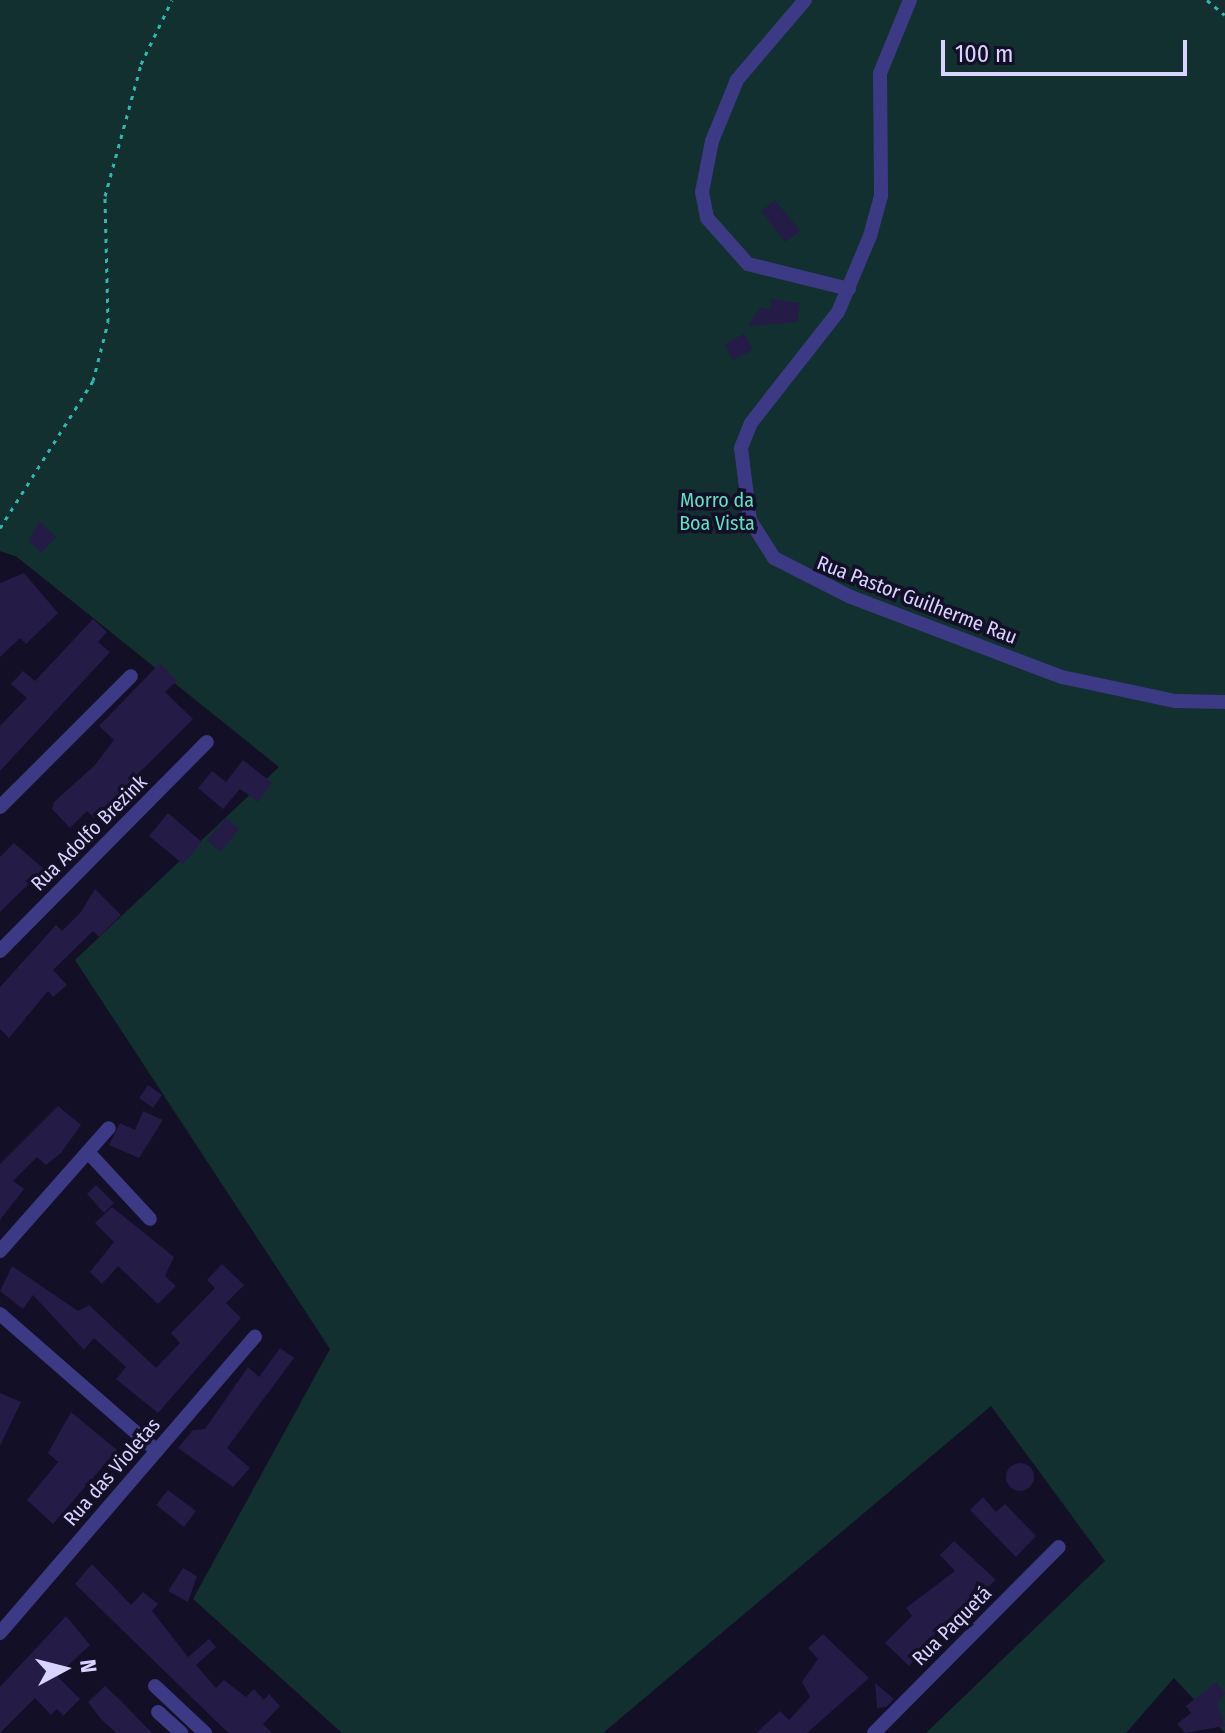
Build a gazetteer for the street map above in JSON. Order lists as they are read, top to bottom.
{
  "streets": {
    "street": [
      "Rua Pastor Guilherme Rau",
      "Rua Adolfo Brezink",
      "Rua das Violetas",
      "Rua Paquetá"
    ]
  },
  "parks": ["Morro da Boa Vista"],
  "scale_bar": "100 m",
  "north": "right"
}
